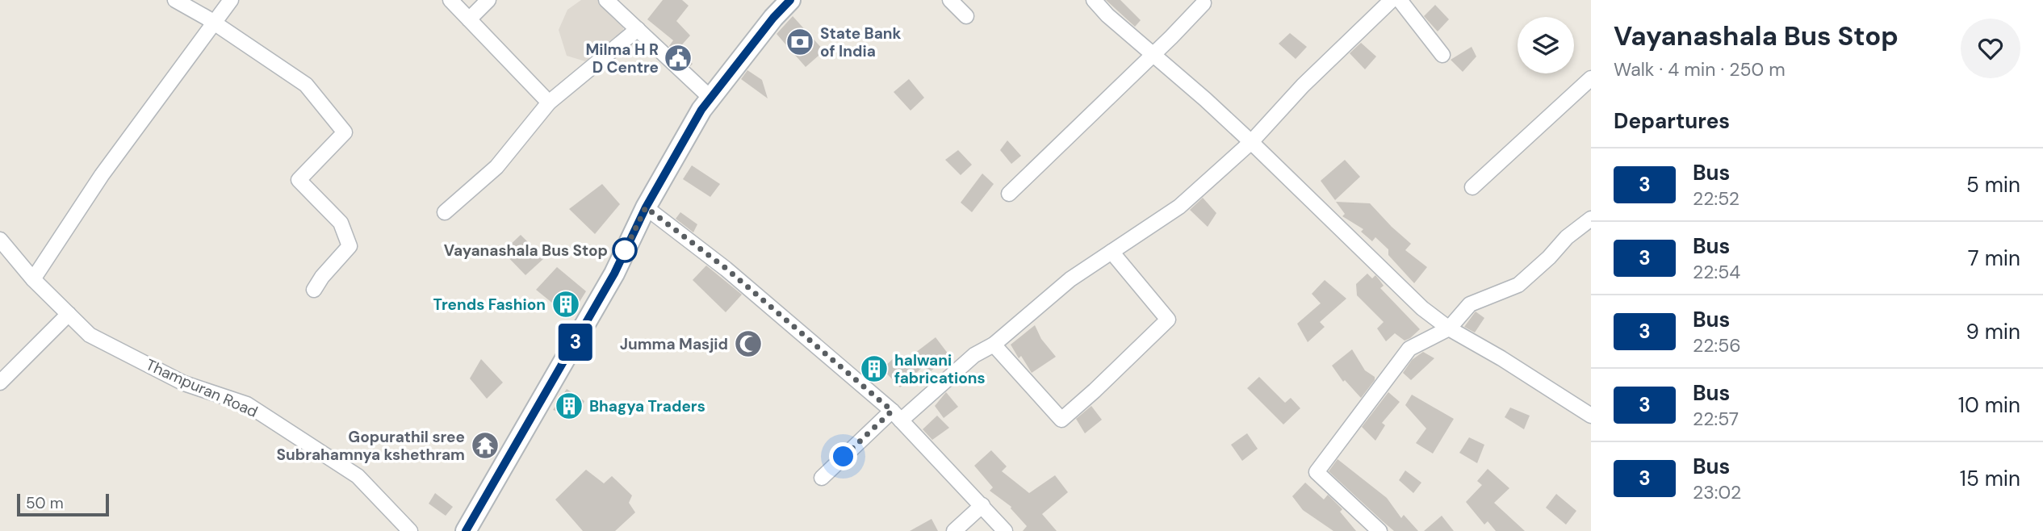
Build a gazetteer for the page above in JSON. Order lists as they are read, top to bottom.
{
  "streets": {
    "street": ["Thampuran Road"]
  },
  "places": {
    "bank": ["State Bank of India"],
    "public building": ["Milma H R D Centre"],
    "other": ["Vayanashala Bus Stop"],
    "building": ["Trends Fashion", "halwani fabrications", "Bhagya Traders"],
    "mosque": ["Jumma Masjid"],
    "temple": ["Gopurathil sree Subrahamnya kshethram"]
  },
  "lines": ["bus line 3"],
  "scale_bar": "50 m",
  "page": {
    "on_map": "3",
    "heading": [
      ["Vayanashala Bus Stop", "Walk · 4 min · 250 m"],
      "Departures"
    ],
    "list": [
      {
        "mark": "3",
        "name": "Bus",
        "note": "22:52",
        "value": "5 min"
      },
      {
        "mark": "3",
        "name": "Bus",
        "note": "22:54",
        "value": "7 min"
      },
      {
        "mark": "3",
        "name": "Bus",
        "note": "22:56",
        "value": "9 min"
      },
      {
        "mark": "3",
        "name": "Bus",
        "note": "22:57",
        "value": "10 min"
      },
      {
        "mark": "3",
        "name": "Bus",
        "note": "23:02",
        "value": "15 min"
      }
    ],
    "scale": "50 m"
  }
}
